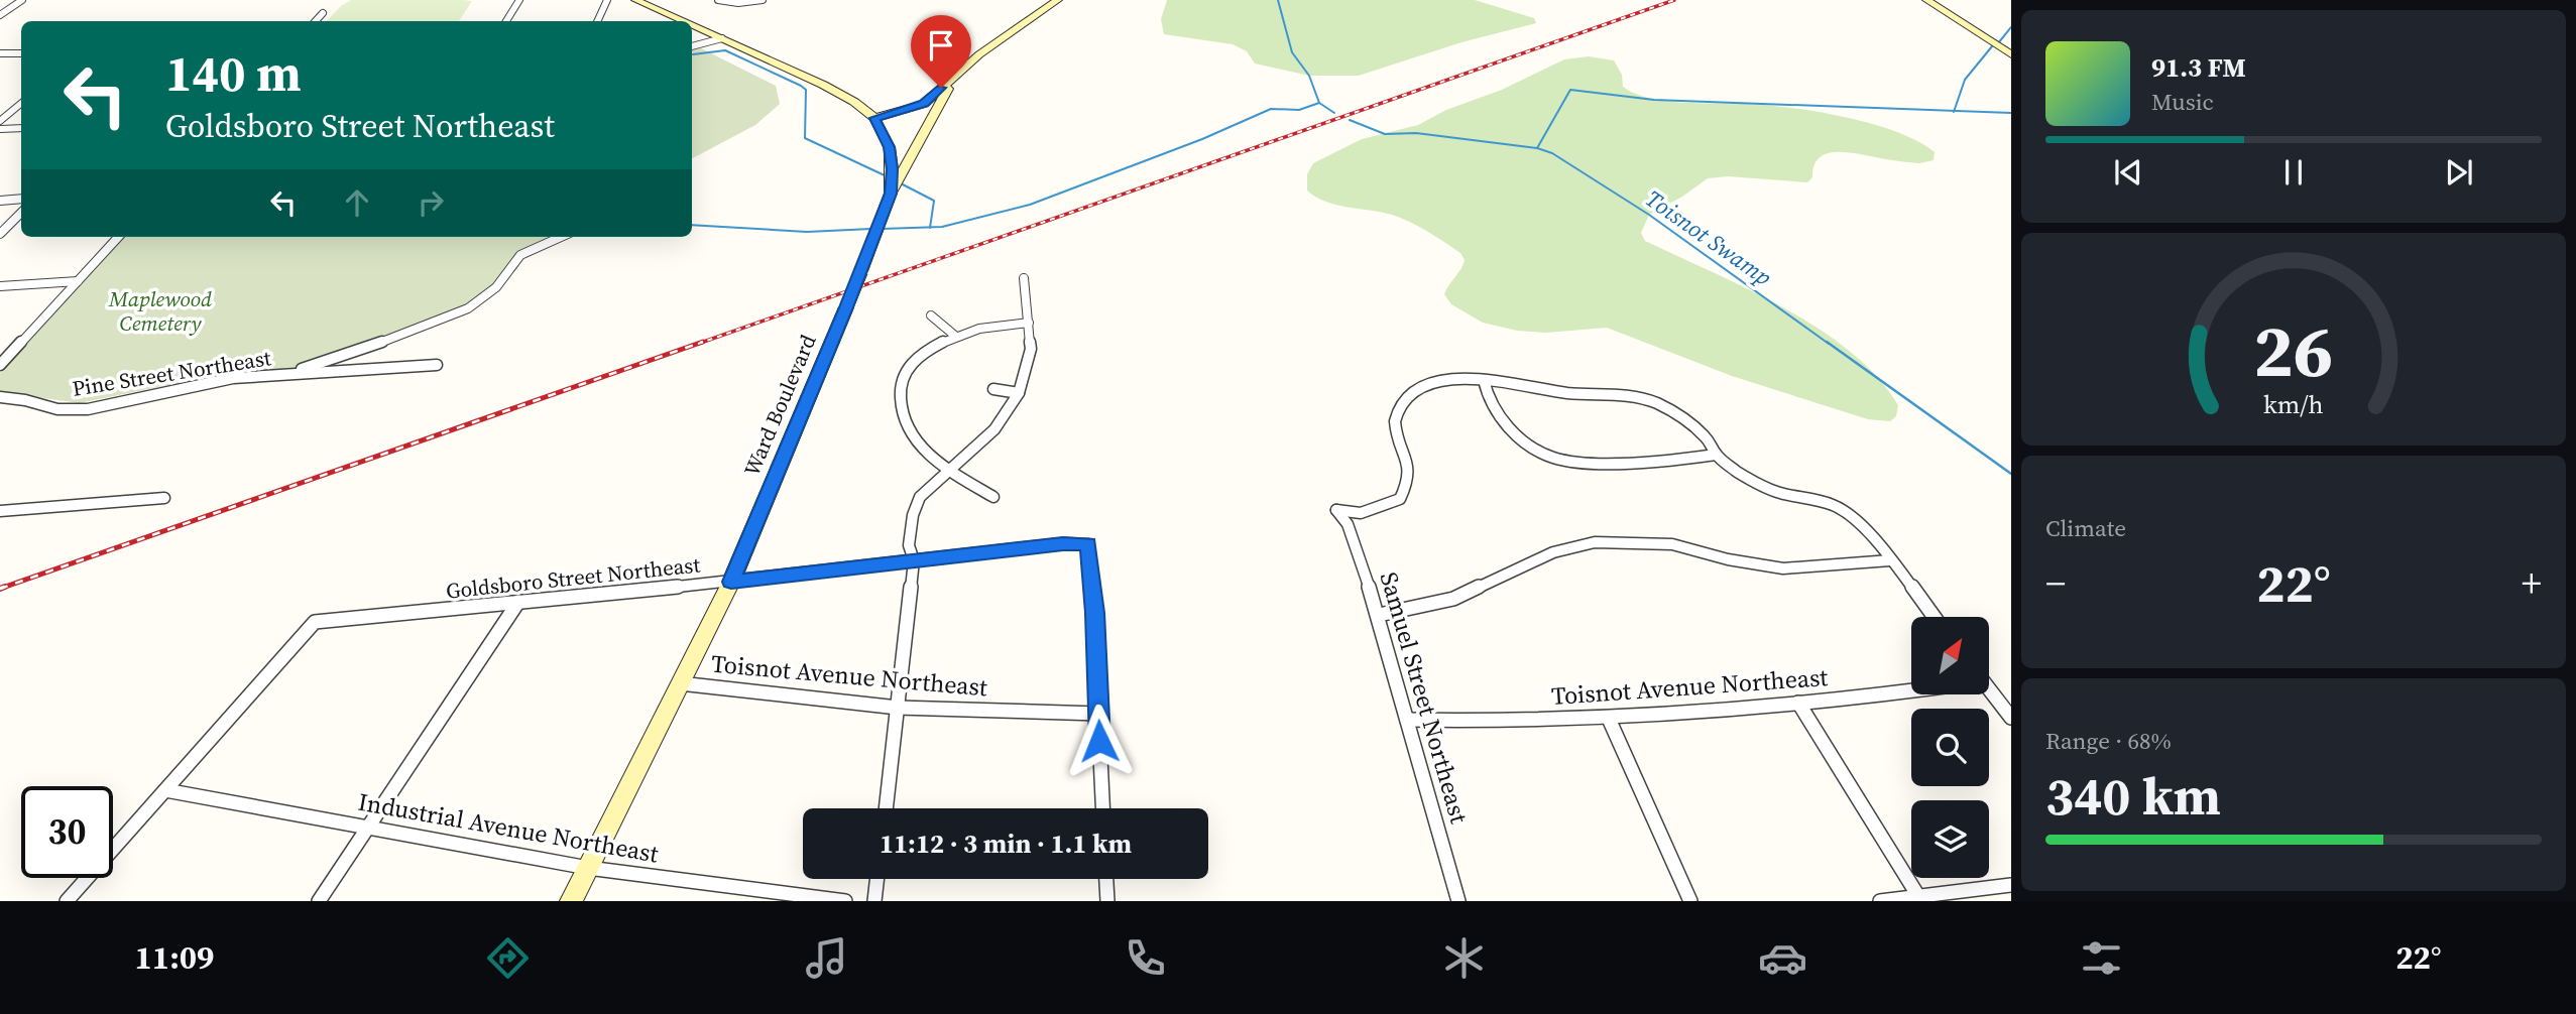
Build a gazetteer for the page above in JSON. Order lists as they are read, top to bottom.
{
  "streets": {
    "main road": ["Ward Boulevard"],
    "street": [
      "Pine Street Northeast",
      "Goldsboro Street Northeast",
      "Toisnot Avenue Northeast",
      "Samuel Street Northeast",
      "Industrial Avenue Northeast"
    ]
  },
  "crossings": [
    ["Ward Boulevard", "Goldsboro Street Northeast"],
    ["Ward Boulevard", "Toisnot Avenue Northeast"],
    ["Ward Boulevard", "Industrial Avenue Northeast"],
    ["Goldsboro Street Northeast", "Toisnot Avenue Northeast"],
    ["Goldsboro Street Northeast", "Industrial Avenue Northeast"],
    ["Toisnot Avenue Northeast", "Samuel Street Northeast"]
  ],
  "water": ["Toisnot Swamp"],
  "parks": ["Maplewood Cemetery"],
  "north": "top right",
  "page": {
    "turn": ["140 m", "Goldsboro Street Northeast"],
    "song": ["91.3 FM", "Music"],
    "tile": [
      "Climate",
      ["Range · 68%", "340 km"]
    ],
    "heat": ["−", "22°", "+"],
    "limit": "30",
    "trip": "11:12 · 3 min · 1.1 km",
    "tabs": ["11:09", "22°"],
    "gauge": ["26", "km/h"]
  }
}
